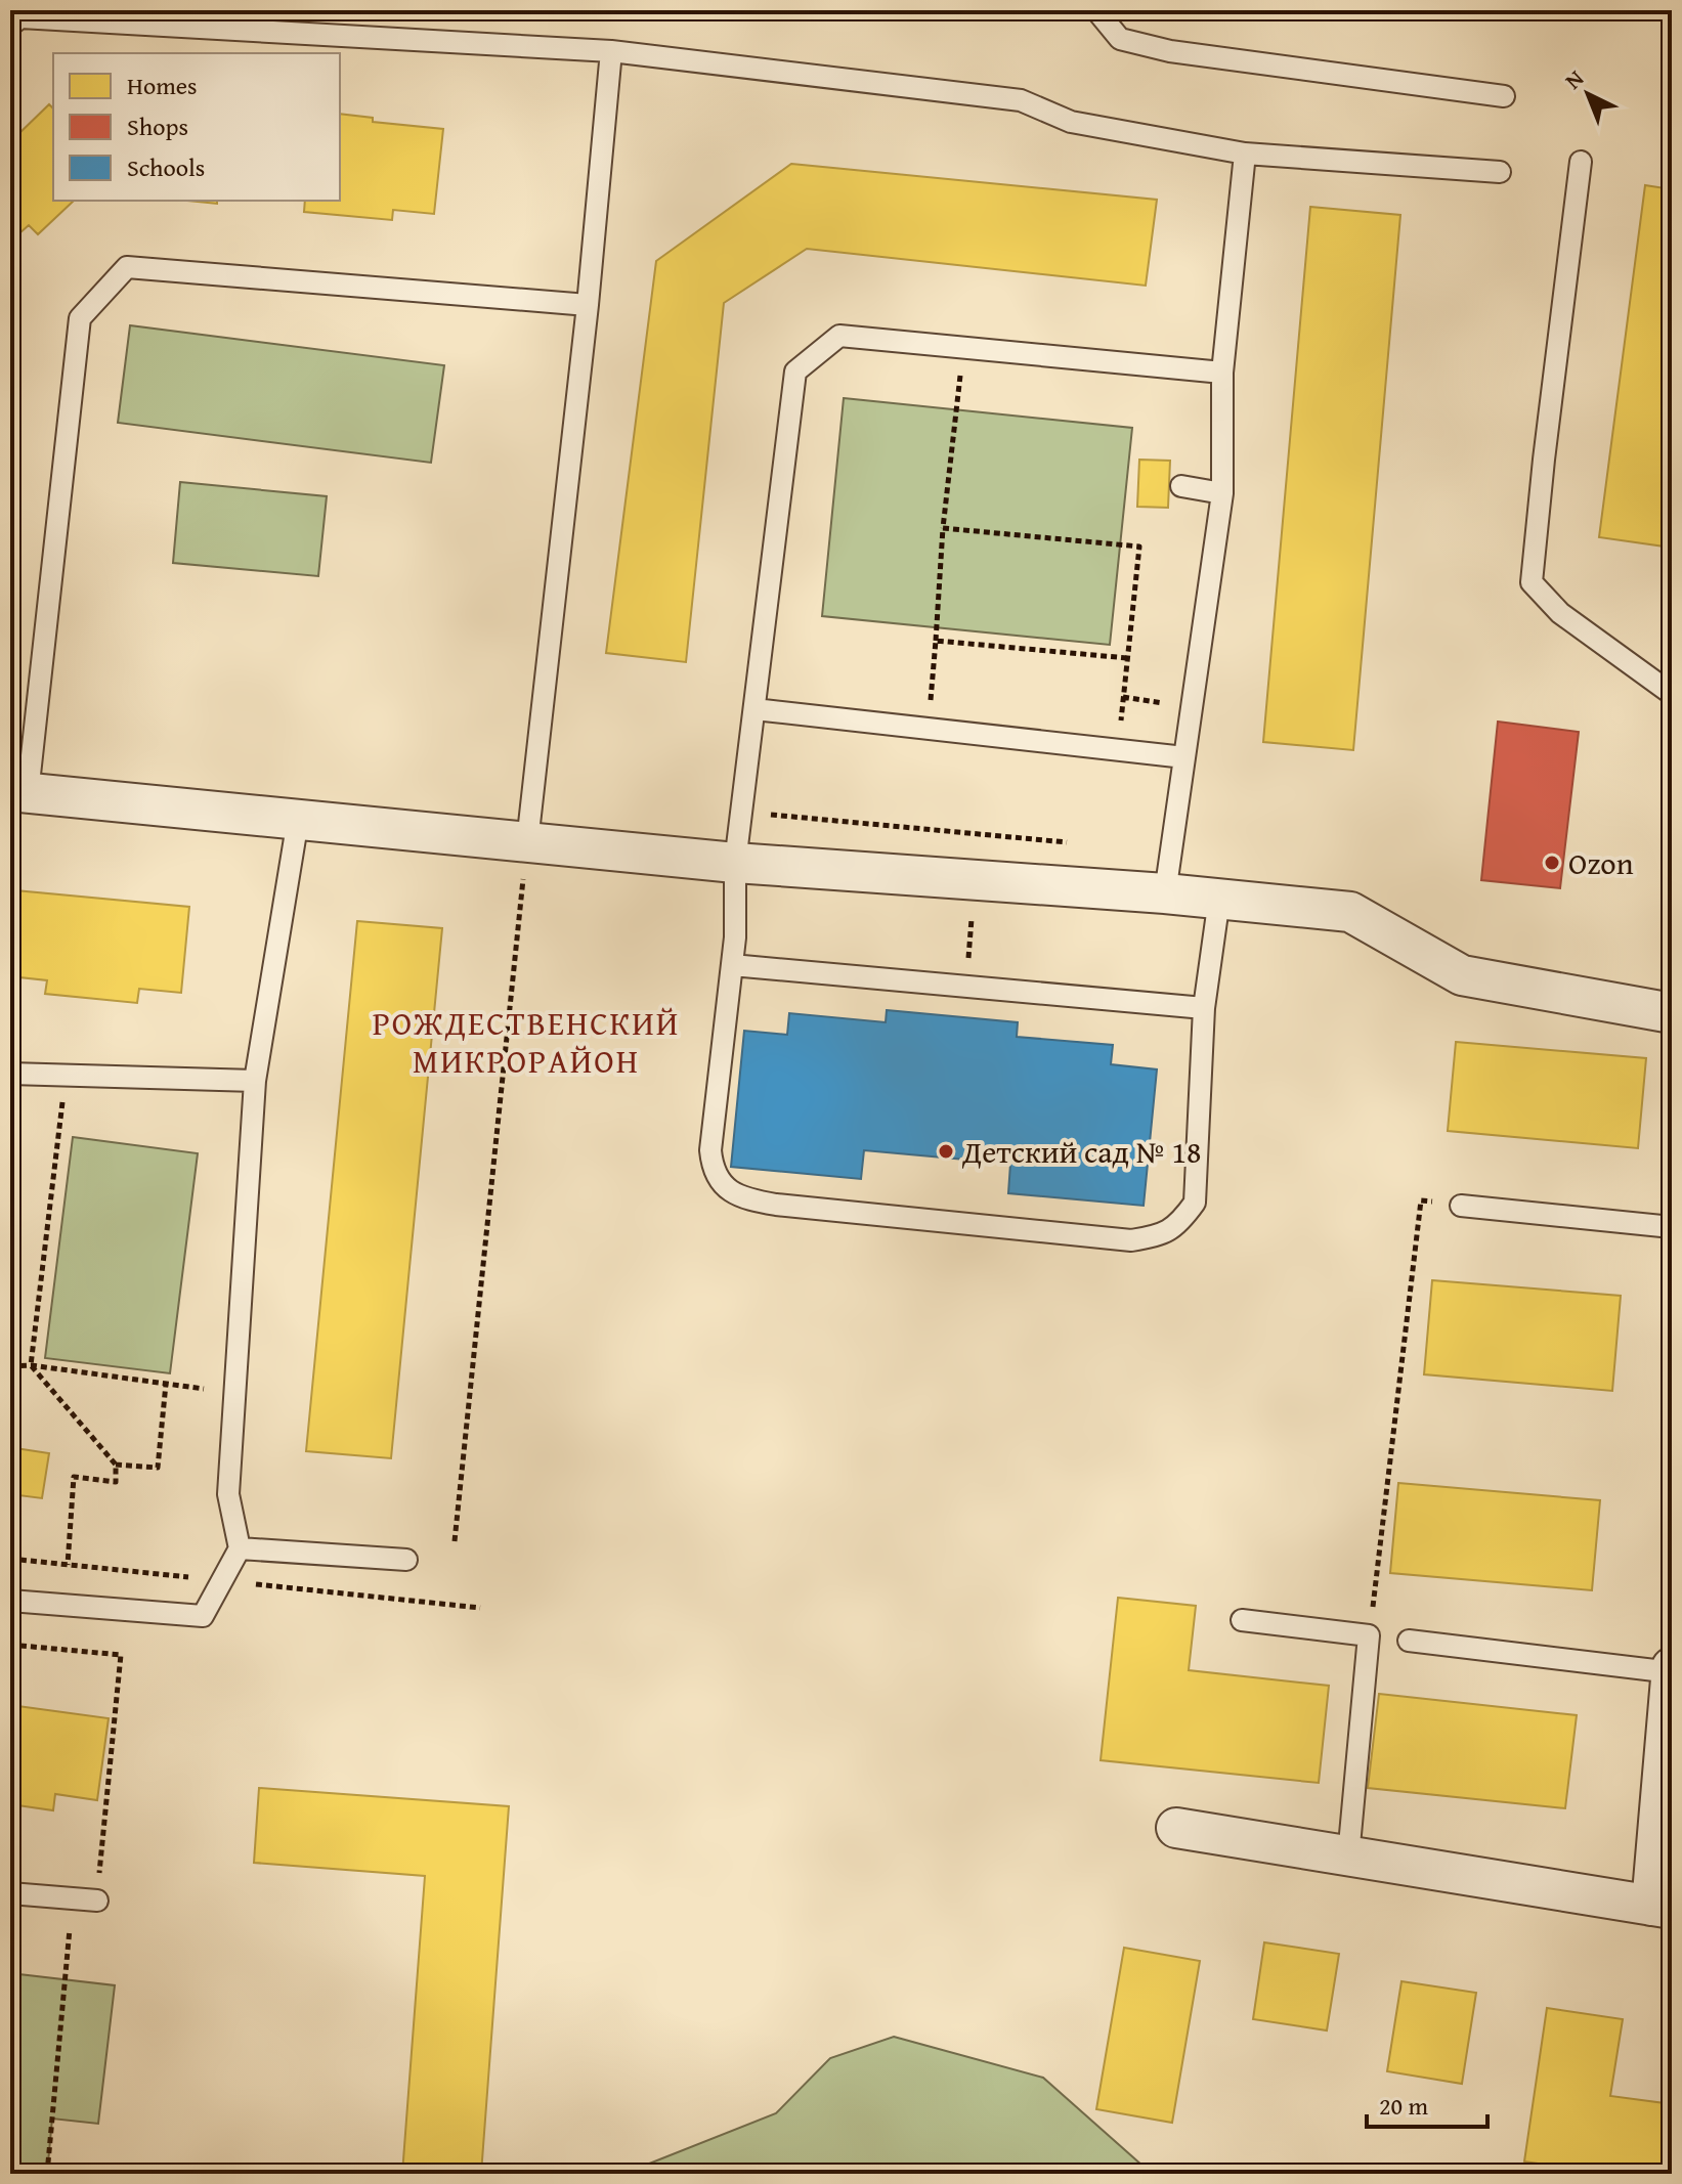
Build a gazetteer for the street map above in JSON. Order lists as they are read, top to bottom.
{
  "districts": ["РОЖДЕСТВЕНСКИЙ МИКРОРАЙОН"],
  "places": ["Ozon", "Детский сад № 18"],
  "legend": ["Homes", "Shops", "Schools"],
  "scale_bar": "20 m",
  "north": "top left"
}
